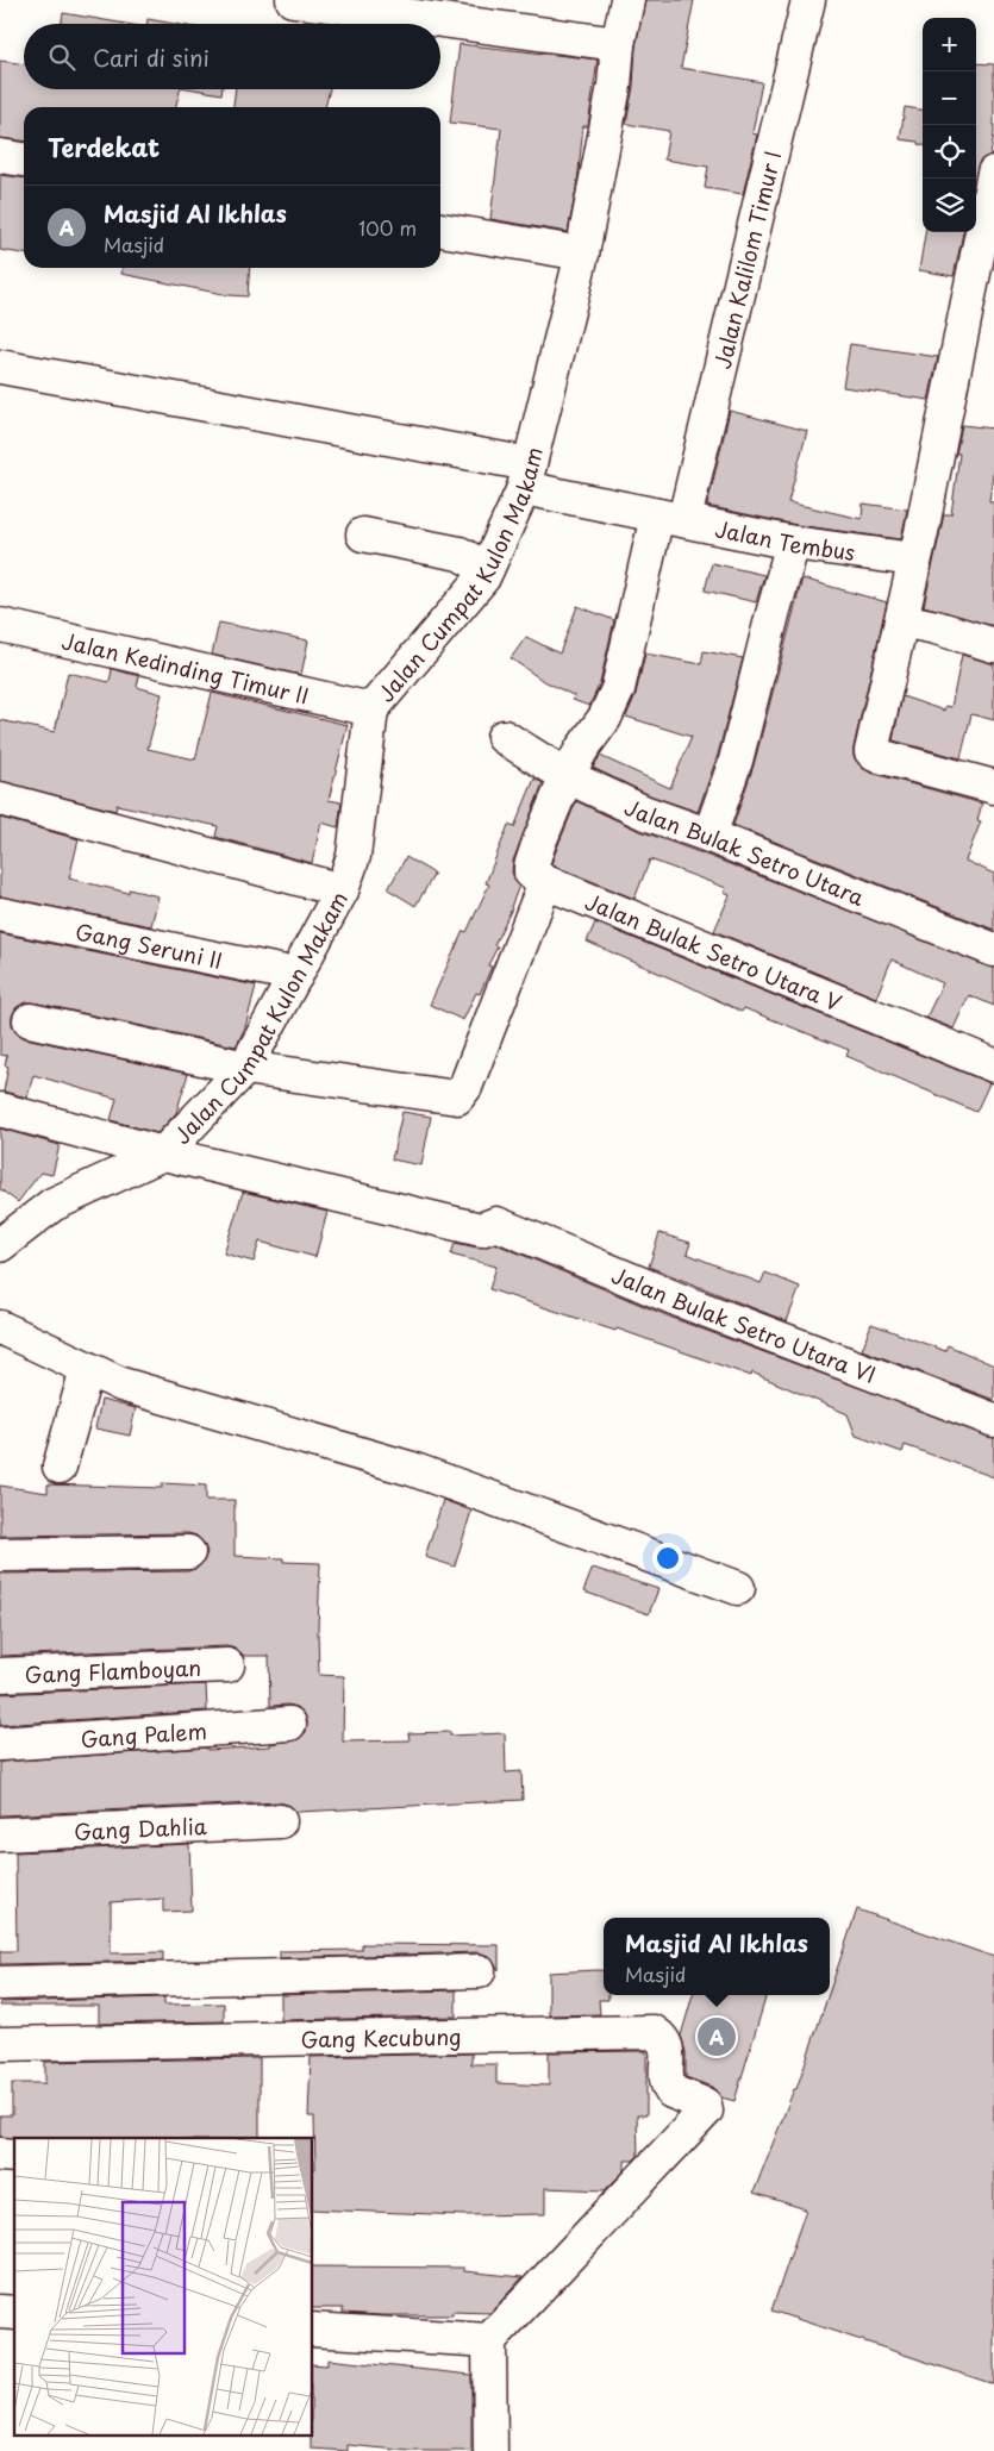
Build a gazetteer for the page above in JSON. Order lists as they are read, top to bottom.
{
  "streets": {
    "street": [
      "Jalan Kalilom Timur I",
      "Jalan Tembus",
      "Jalan Cumpat Kulon Makam",
      "Jalan Kedinding Timur II",
      "Jalan Bulak Setro Utara",
      "Gang Seruni II",
      "Jalan Bulak Setro Utara V",
      "Jalan Bulak Setro Utara VI",
      "Gang Flamboyan",
      "Gang Palem",
      "Gang Dahlia",
      "Gang Kecubung"
    ]
  },
  "crossings": [
    ["Jalan Kalilom Timur I", "Jalan Tembus"],
    ["Jalan Kalilom Timur I", "Jalan Bulak Setro Utara"],
    ["Jalan Tembus", "Jalan Cumpat Kulon Makam"],
    ["Jalan Cumpat Kulon Makam", "Jalan Kedinding Timur II"],
    ["Jalan Cumpat Kulon Makam", "Gang Seruni II"],
    ["Jalan Cumpat Kulon Makam", "Jalan Bulak Setro Utara VI"]
  ],
  "page": {
    "map_buttons": ["+", "−"],
    "search": "Cari di sini",
    "heading": "Terdekat",
    "list": [
      {
        "mark": "A",
        "name": "Masjid Al Ikhlas",
        "note": "Masjid",
        "value": "100 m"
      }
    ],
    "popup": ["Masjid Al Ikhlas", "Masjid"],
    "pins": "A"
  }
}
